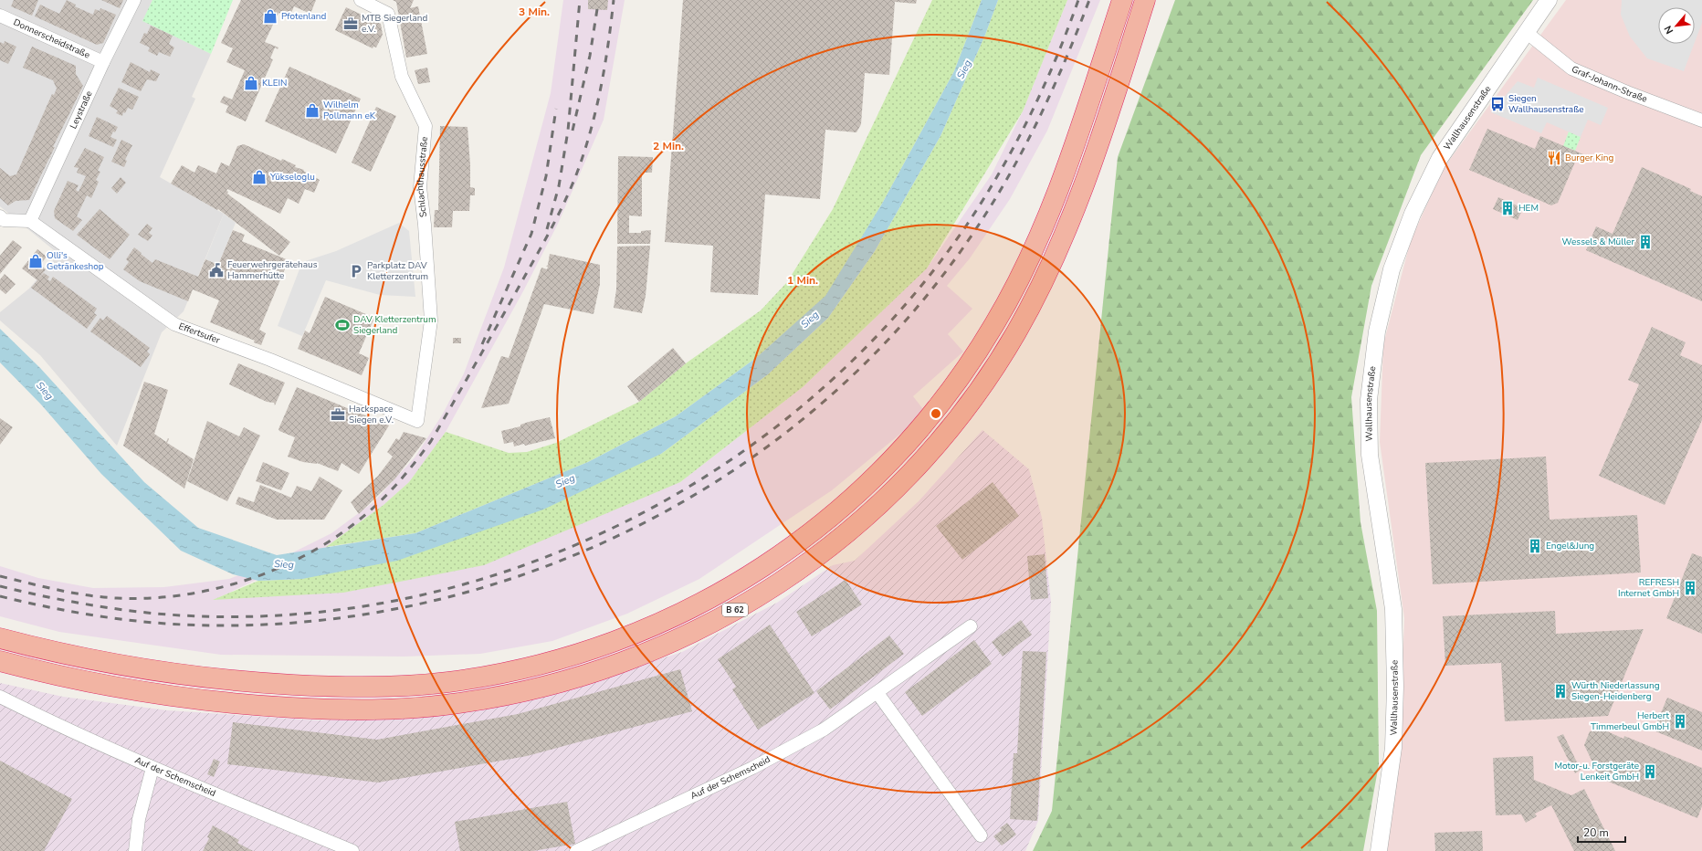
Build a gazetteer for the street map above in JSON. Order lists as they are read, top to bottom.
{
  "streets": {
    "highway": ["B 62"],
    "street": [
      "Donnerscheidstraße",
      "Graf-Johann-Straße",
      "Leystraße",
      "Wallhausenstraße",
      "Schlachthausstraße",
      "Effertsufer",
      "Auf der Schemscheid"
    ]
  },
  "crossings": [
    ["Donnerscheidstraße", "Leystraße"],
    ["Graf-Johann-Straße", "Wallhausenstraße"],
    ["Leystraße", "Effertsufer"],
    ["Schlachthausstraße", "Effertsufer"]
  ],
  "water": ["Sieg"],
  "places": {
    "shop": [
      "Pfotenland",
      "KLEIN",
      "Wilhelm Pollmann eK",
      "Yükseloglu",
      "Olli's Getränkeshop"
    ],
    "office": ["MTB Siegerland e.V.", "Hackspace Siegen e.V."],
    "bus stop": ["Siegen Wallhausenstraße"],
    "restaurant": ["Burger King"],
    "building": [
      "HEM",
      "Wessels & Müller",
      "Engel&Jung",
      "REFRESH Internet GmbH",
      "Würth Niederlassung Siegen-Heidenberg",
      "Herbert Timmerbeul GmbH",
      "Motor-u. Forstgeräte Lenkeit GmbH"
    ],
    "public building": ["Feuerwehrgerätehaus Hammerhütte"],
    "parking": ["Parkplatz DAV Kletterzentrum"],
    "sports": ["DAV Kletterzentrum Siegerland"]
  },
  "scale_bar": "20 m",
  "north": "bottom left",
  "rings": ["3 Min.", "2 Min.", "1 Min."]
}
